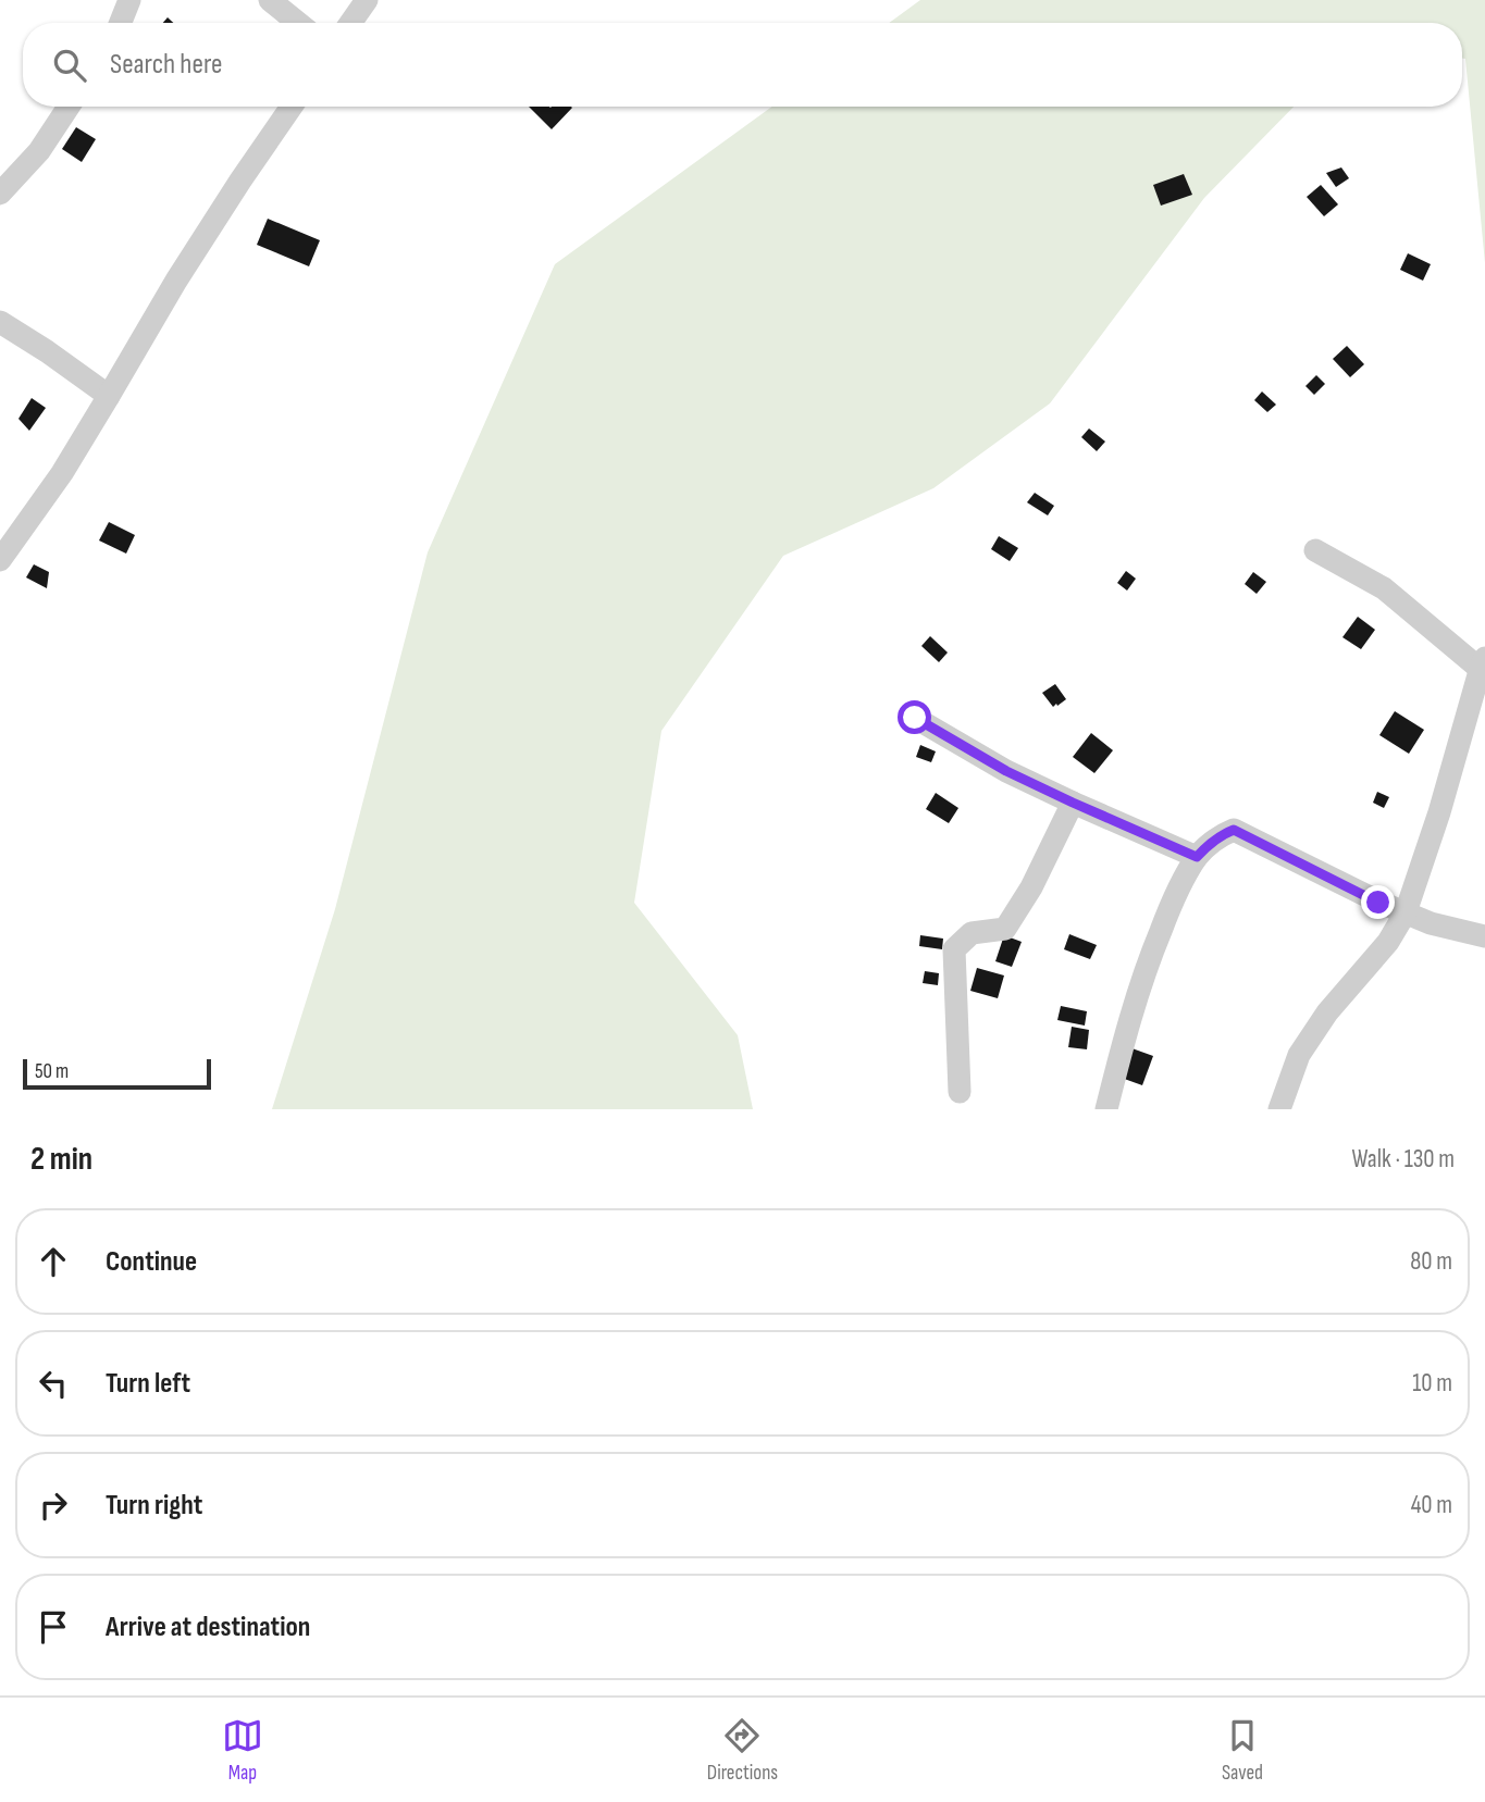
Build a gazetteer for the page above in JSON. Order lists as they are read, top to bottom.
{
  "scale_bar": "50 m",
  "page": {
    "search": "Search here",
    "scale": "50 m",
    "heading": ["2 min", "Walk · 130 m"],
    "list": [
      ["Continue", "80 m"],
      ["Turn left", "10 m"],
      ["Turn right", "40 m"],
      "Arrive at destination"
    ],
    "nav": ["Map", "Directions", "Saved"]
  }
}
